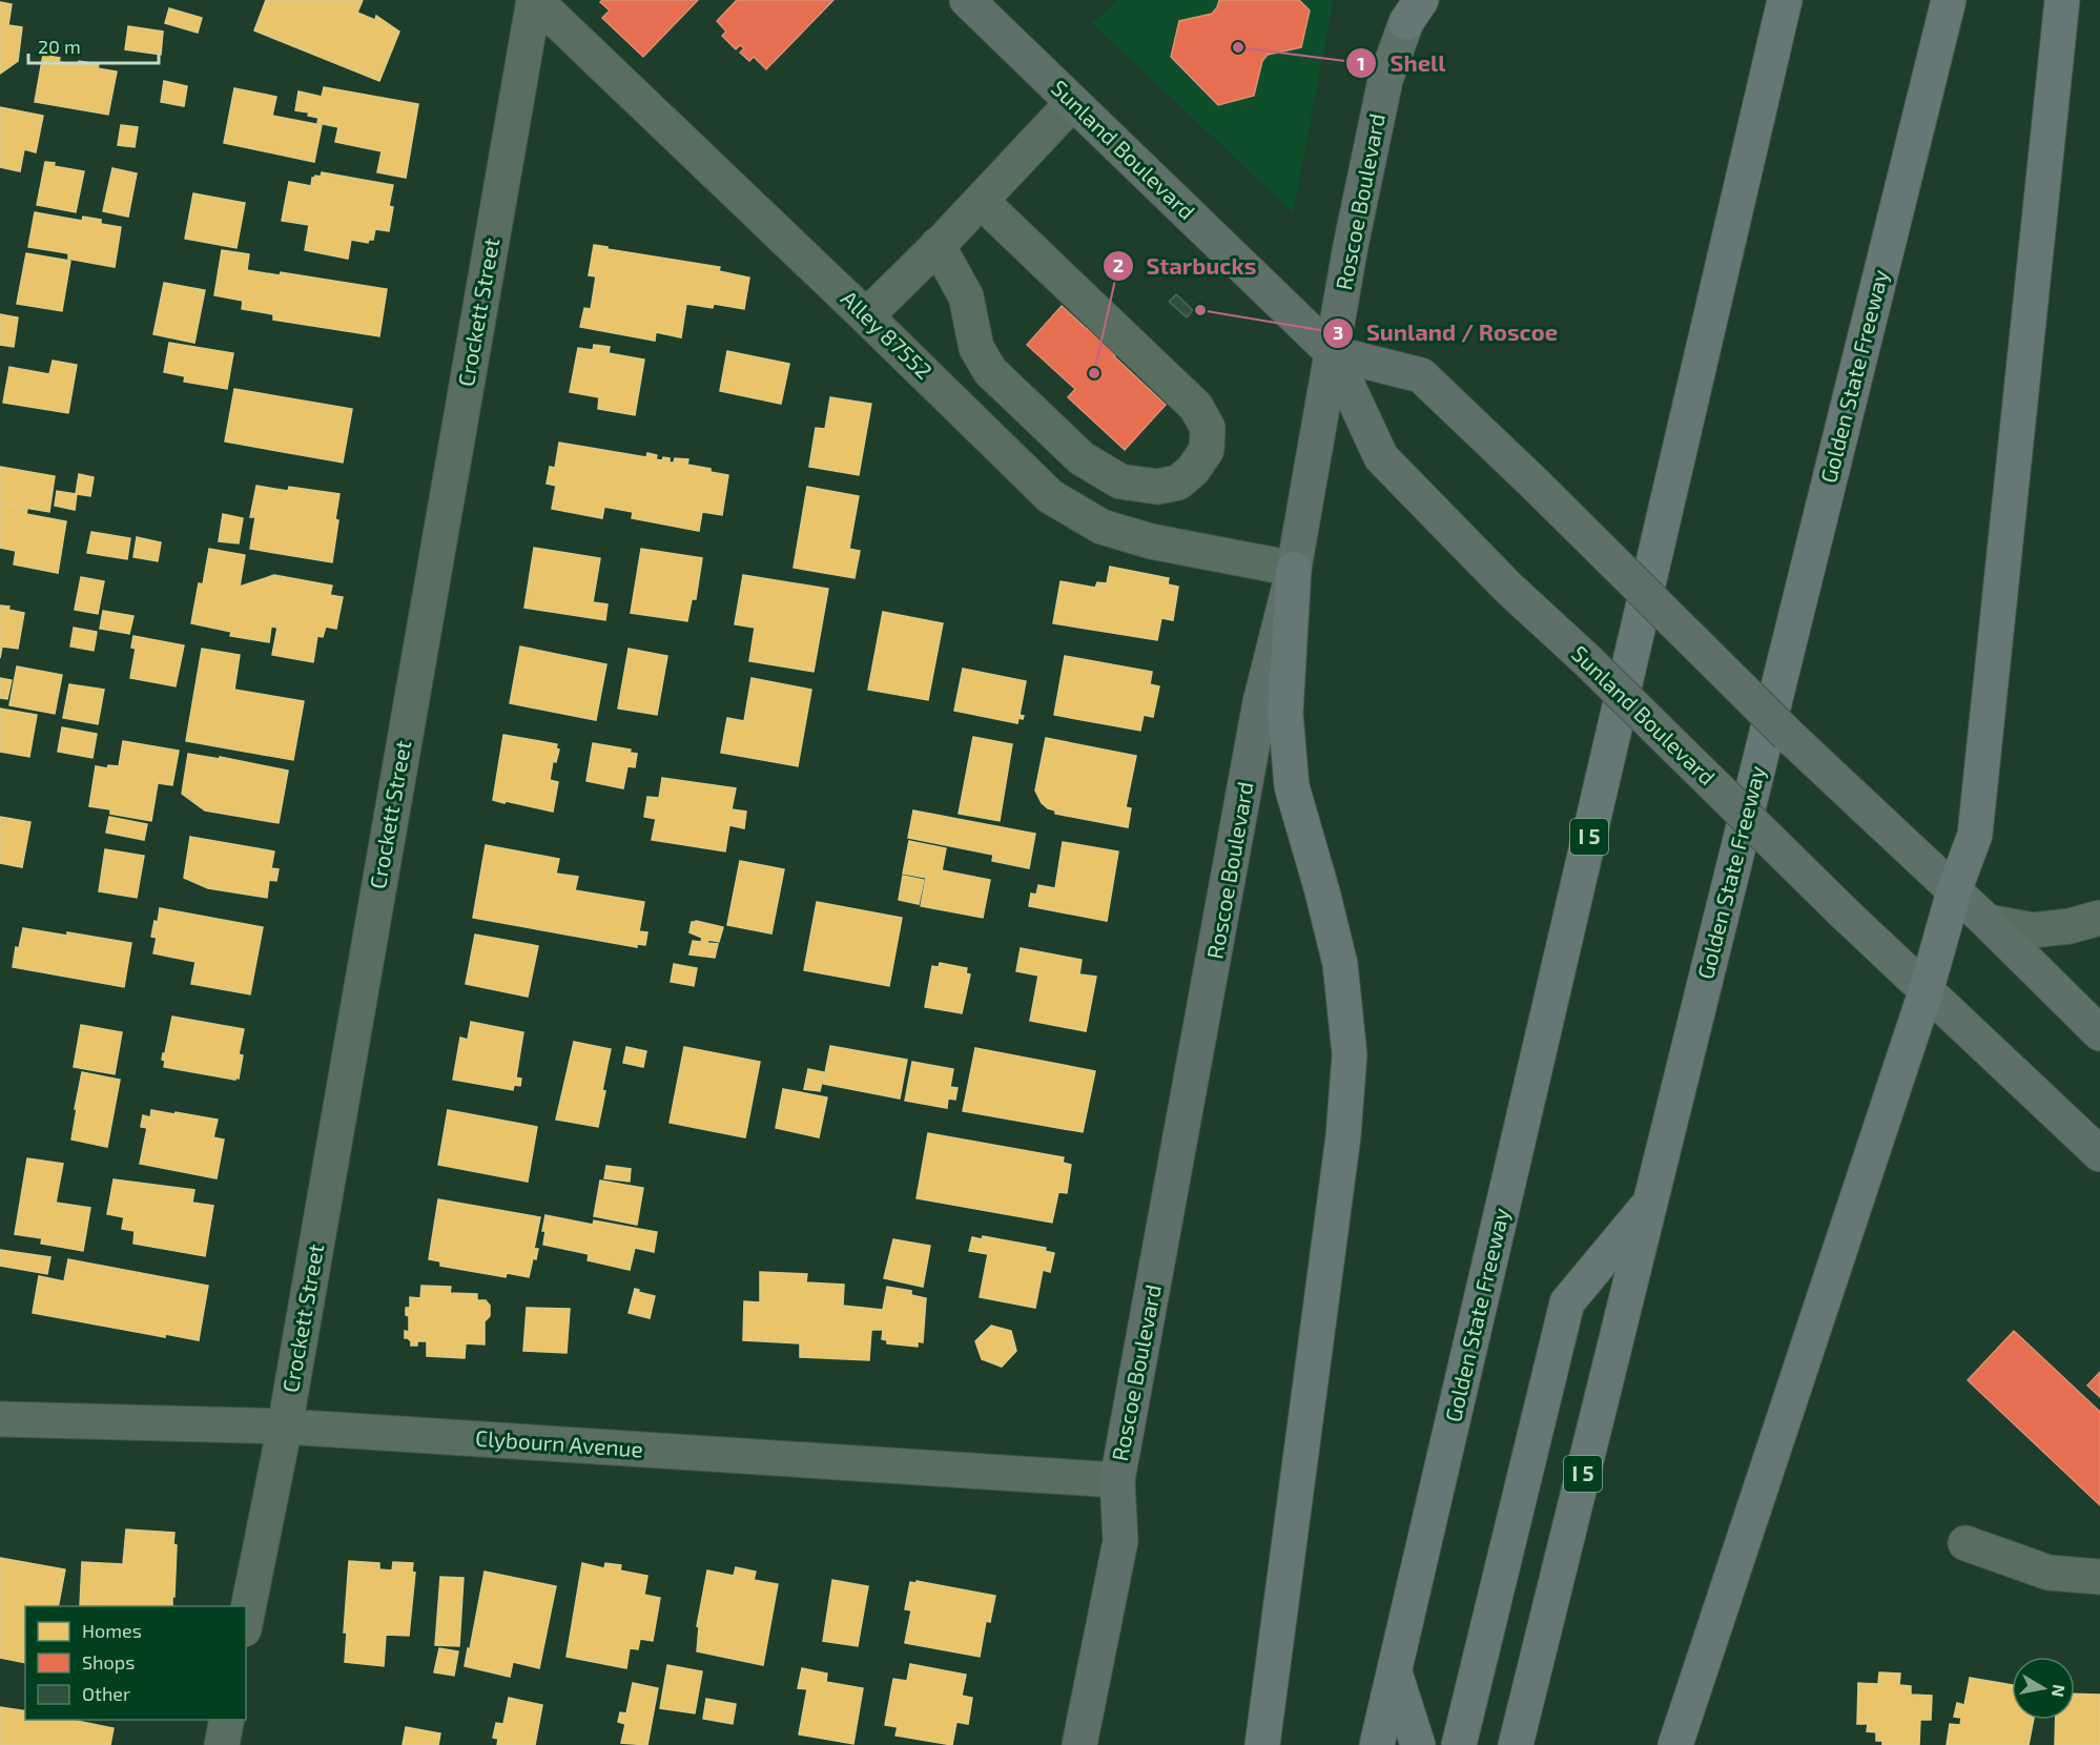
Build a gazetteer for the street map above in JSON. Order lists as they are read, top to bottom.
{
  "streets": {
    "highway": ["Golden State Freeway", "I 5"],
    "main road": ["Sunland Boulevard", "Roscoe Boulevard"],
    "street": ["Crockett Street", "Alley 87552", "Clybourn Avenue"]
  },
  "crossings": [
    ["Sunland Boulevard", "Roscoe Boulevard"],
    ["Roscoe Boulevard", "Alley 87552"],
    ["Roscoe Boulevard", "Clybourn Avenue"],
    ["Crockett Street", "Alley 87552"],
    ["Crockett Street", "Clybourn Avenue"]
  ],
  "places": ["Shell", "Sunland / Roscoe", "Starbucks"],
  "legend": ["Homes", "Shops", "Other"],
  "scale_bar": "20 m",
  "north": "right"
}
